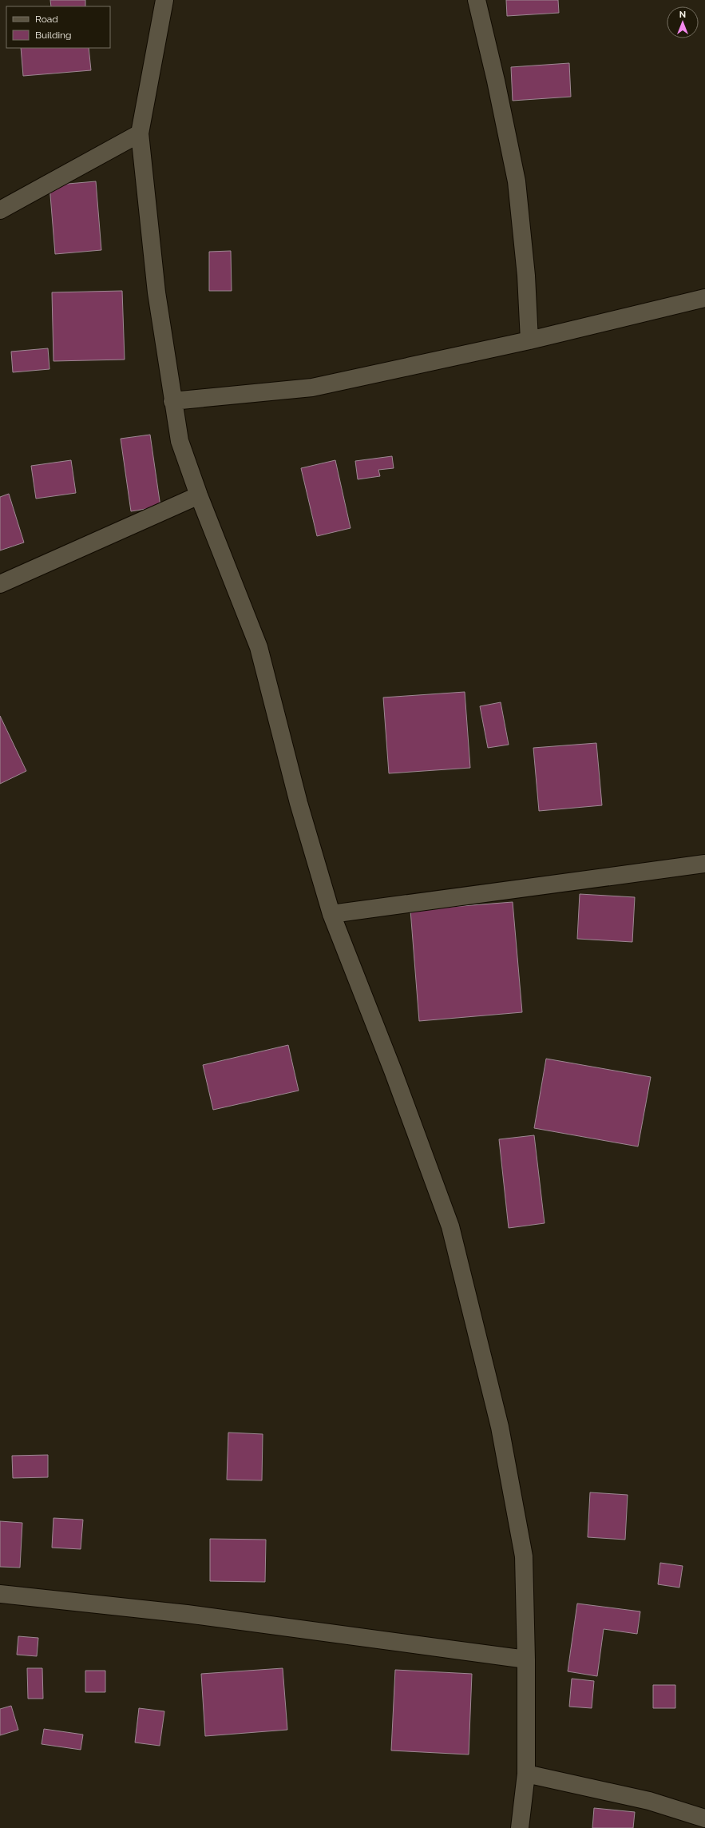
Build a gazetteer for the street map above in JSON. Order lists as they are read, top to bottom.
{
  "legend": ["Road", "Building"],
  "north": "top"
}
